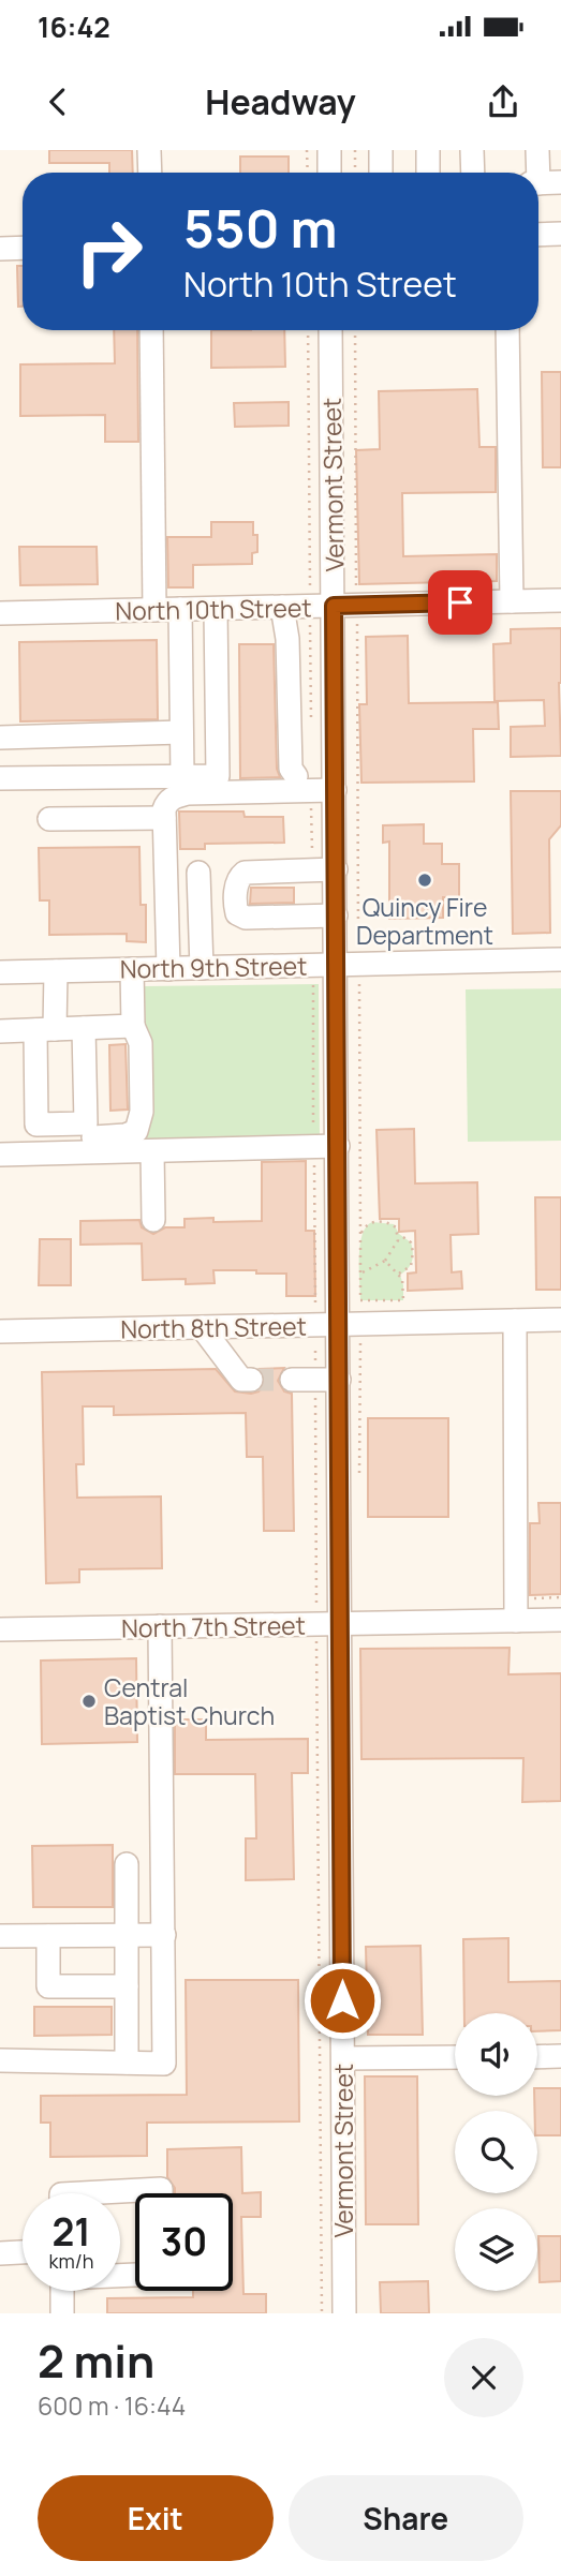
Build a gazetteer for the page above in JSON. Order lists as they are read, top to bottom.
{
  "streets": {
    "street": [
      "Vermont Street",
      "North 10th Street",
      "North 9th Street",
      "North 8th Street",
      "North 7th Street"
    ]
  },
  "crossings": [
    ["Vermont Street", "North 10th Street"],
    ["Vermont Street", "North 9th Street"],
    ["Vermont Street", "North 8th Street"],
    ["Vermont Street", "North 7th Street"]
  ],
  "places": ["Quincy Fire Department", "Central Baptist Church"],
  "page": {
    "status": "16:42",
    "header": "Headway",
    "turn": ["550 m", "North 10th Street"],
    "speed": "21 km/h",
    "limit": "30",
    "heading": ["2 min", "600 m · 16:44"],
    "buttons": ["Exit", "Share"]
  }
}
